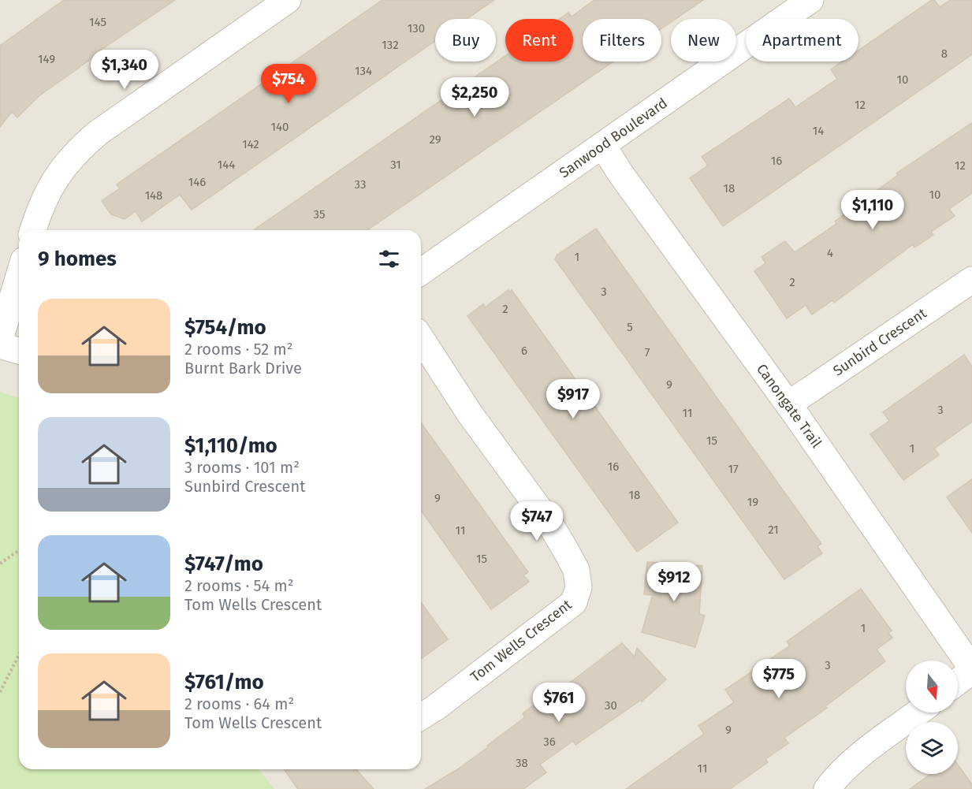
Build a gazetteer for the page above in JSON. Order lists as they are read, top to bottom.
{
  "streets": {
    "street": [
      "Sanwood Boulevard",
      "Sunbird Crescent",
      "Canongate Trail",
      "Tom Wells Crescent"
    ]
  },
  "crossings": [
    ["Sanwood Boulevard", "Canongate Trail"],
    ["Sunbird Crescent", "Canongate Trail"]
  ],
  "house_numbers": [
    "145",
    "130",
    "132",
    "8",
    "149",
    "134",
    "10",
    "12",
    "140",
    "14",
    "29",
    "142",
    "16",
    "144",
    "31",
    "12",
    "146",
    "33",
    "18",
    "10",
    "148",
    "35",
    "4",
    "1",
    "2",
    "3",
    "2",
    "5",
    "6",
    "7",
    "9",
    "3",
    "11",
    "15",
    "1",
    "16",
    "17",
    "18",
    "9",
    "19",
    "21",
    "11",
    "15",
    "1",
    "3",
    "30",
    "9",
    "36",
    "38",
    "11"
  ],
  "north": "bottom",
  "page": {
    "chip": [
      "Buy",
      "Rent",
      "Filters",
      "New",
      "Apartment"
    ],
    "price": [
      "$1,340",
      "$754",
      "$2,250",
      "$1,110",
      "$917",
      "$747",
      "$912",
      "$775",
      "$761"
    ],
    "heading": "9 homes",
    "list": [
      {
        "name": "$754/mo",
        "note": "2 rooms · 52 m² · Burnt Bark Drive"
      },
      {
        "name": "$1,110/mo",
        "note": "3 rooms · 101 m² · Sunbird Crescent"
      },
      {
        "name": "$747/mo",
        "note": "2 rooms · 54 m² · Tom Wells Crescent"
      },
      {
        "name": "$761/mo",
        "note": "2 rooms · 64 m² · Tom Wells Crescent"
      }
    ]
  }
}
